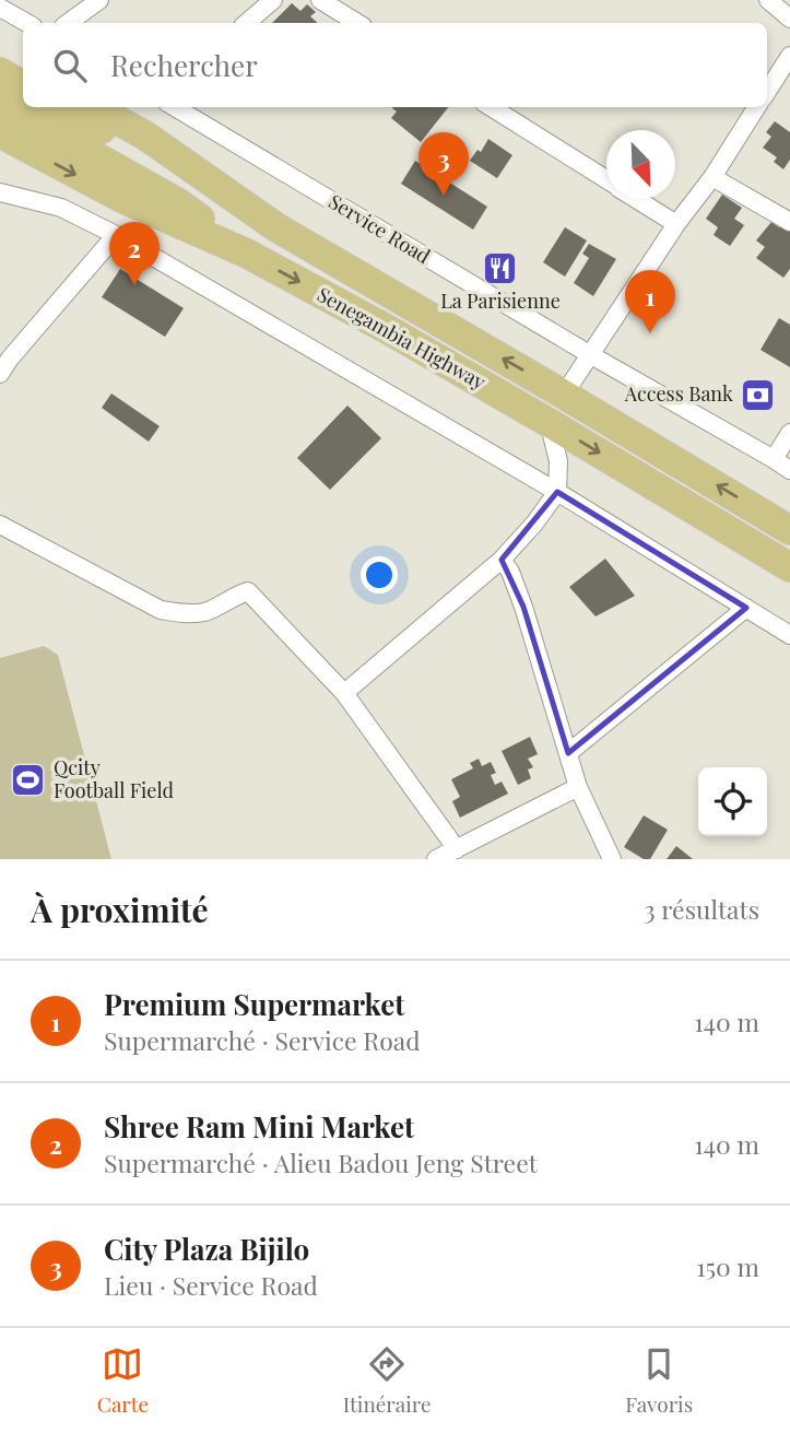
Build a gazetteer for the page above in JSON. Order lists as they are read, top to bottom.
{
  "streets": {
    "main road": ["Senegambia Highway"],
    "street": ["Service Road"]
  },
  "places": {
    "restaurant": ["La Parisienne"],
    "bank": ["Access Bank"],
    "sports": ["Qcity Football Field"]
  },
  "north": "bottom right",
  "page": {
    "search": "Rechercher",
    "pins": ["3", "2", "1"],
    "heading": ["À proximité", "3 résultats"],
    "list": [
      {
        "mark": "1",
        "name": "Premium Supermarket",
        "note": "Supermarché · Service Road",
        "value": "140 m"
      },
      {
        "mark": "2",
        "name": "Shree Ram Mini Market",
        "note": "Supermarché · Alieu Badou Jeng Street",
        "value": "140 m"
      },
      {
        "mark": "3",
        "name": "City Plaza Bijilo",
        "note": "Lieu · Service Road",
        "value": "150 m"
      }
    ],
    "nav": ["Carte", "Itinéraire", "Favoris"]
  }
}
